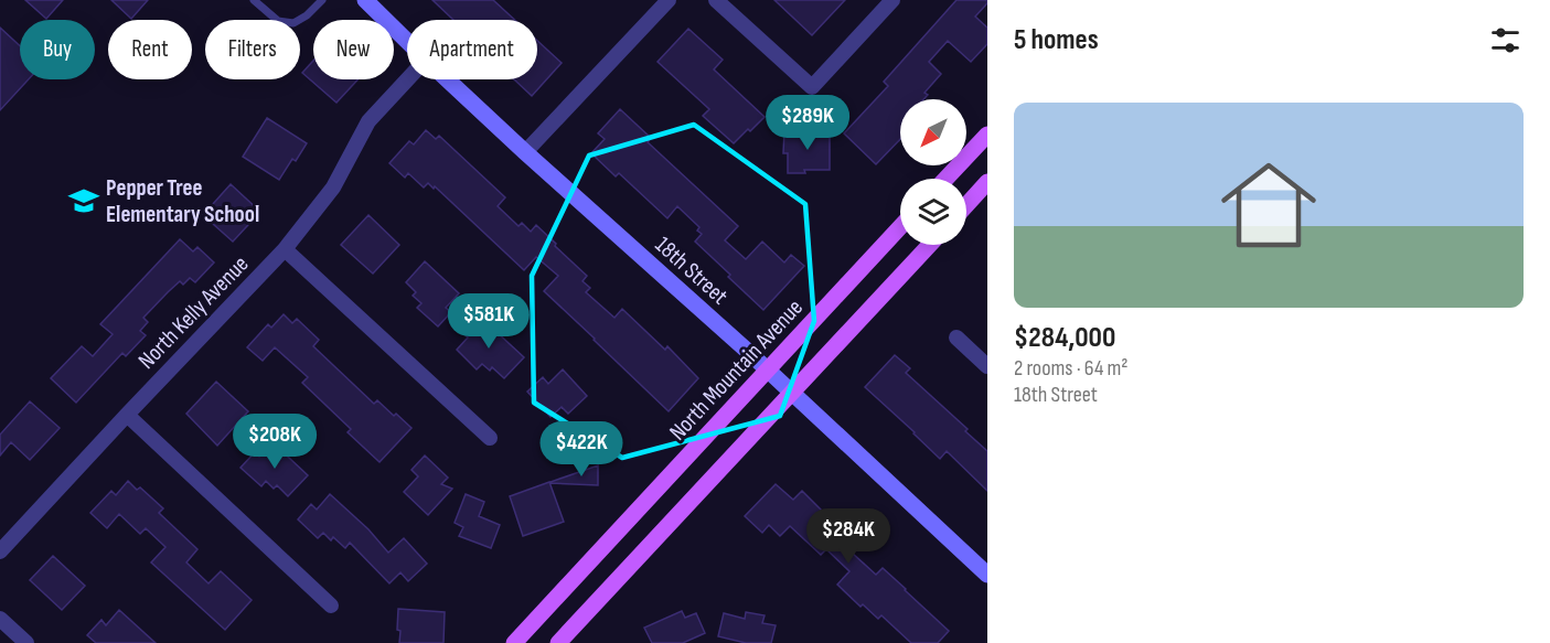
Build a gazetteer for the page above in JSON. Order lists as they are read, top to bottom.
{
  "streets": {
    "main road": ["18th Street", "North Mountain Avenue"],
    "street": ["North Kelly Avenue"]
  },
  "crossings": [
    ["18th Street", "North Mountain Avenue"]
  ],
  "places": {
    "school or university": ["Pepper Tree Elementary School"]
  },
  "north": "bottom left",
  "page": {
    "heading": "5 homes",
    "chip": [
      "Buy",
      "Rent",
      "Filters",
      "New",
      "Apartment"
    ],
    "list": [
      {
        "name": "$284,000",
        "note": "2 rooms · 64 m² · 18th Street"
      }
    ],
    "price": [
      "$289K",
      "$581K",
      "$208K",
      "$422K",
      "$284K"
    ]
  }
}
